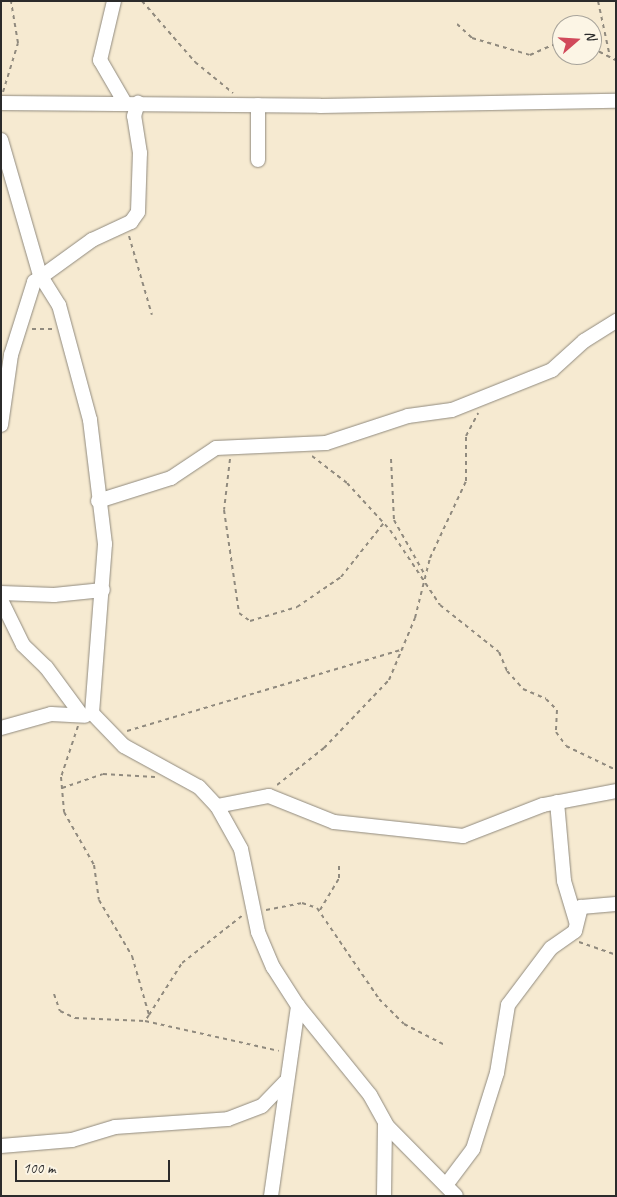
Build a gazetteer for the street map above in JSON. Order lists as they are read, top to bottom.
{
  "scale_bar": "100 m",
  "north": "right"
}
